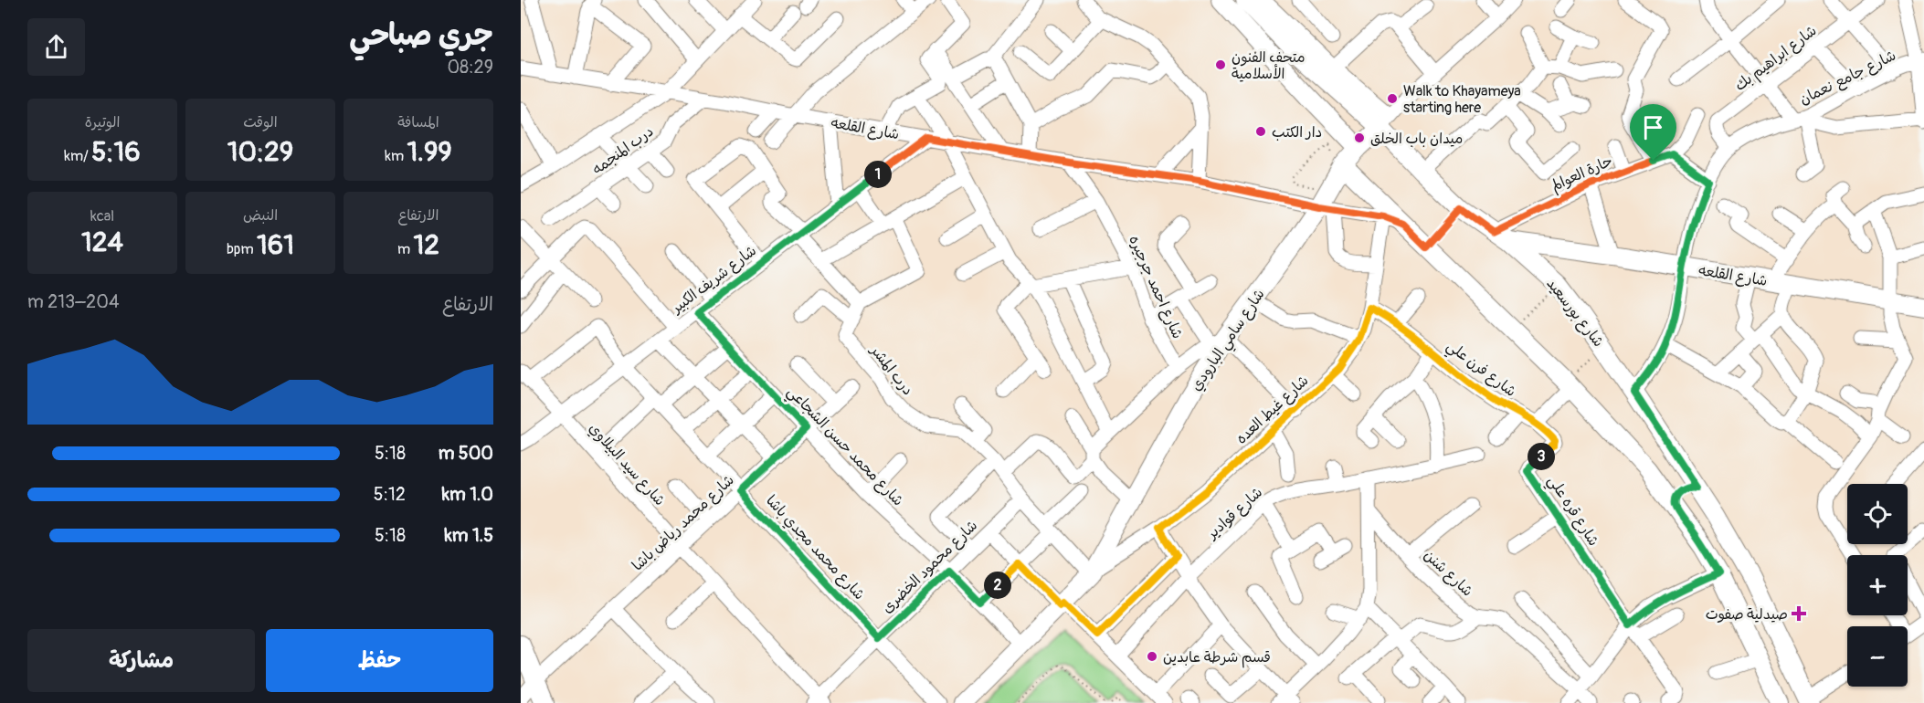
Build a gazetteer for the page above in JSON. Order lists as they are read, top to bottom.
{
  "streets": {
    "main road": ["شارع القلعه", "شارع بورسعيد", "شارع سامي البارودي"],
    "street": [
      "شارع ابراهيم بك",
      "شارع جامع نعمان",
      "درب المنجمه",
      "حارة العوالم",
      "شارع شريف الكبير",
      "شارع احمد جرجيره",
      "شارع فرن علي",
      "درب المشر",
      "شارع غيط العده",
      "شارع محمد حسن الشجاعي",
      "شارع سيد البيلاوي",
      "شارع قره علي",
      "شارع قوادير",
      "شارع محمد رياض باشا",
      "شارع محمد مجدي باشا",
      "شارع محمود الخضرى",
      "شارع شنن"
    ]
  },
  "crossings": [
    ["شارع ابراهيم بك", "شارع جامع نعمان"],
    ["شارع جامع نعمان", "شارع القلعه"],
    ["شارع جامع نعمان", "شارع بورسعيد"],
    ["شارع القلعه", "درب المنجمه"],
    ["شارع القلعه", "حارة العوالم"],
    ["شارع القلعه", "شارع شريف الكبير"],
    ["شارع القلعه", "شارع احمد جرجيره"],
    ["شارع القلعه", "شارع بورسعيد"],
    ["شارع القلعه", "شارع سامي البارودي"],
    ["شارع القلعه", "شارع غيط العده"],
    ["حارة العوالم", "شارع بورسعيد"],
    ["شارع شريف الكبير", "شارع محمد حسن الشجاعي"],
    ["شارع شريف الكبير", "شارع سيد البيلاوي"],
    ["شارع شريف الكبير", "شارع محمد مجدي باشا"],
    ["شارع بورسعيد", "شارع سامي البارودي"],
    ["شارع سامي البارودي", "درب المشر"],
    ["شارع سامي البارودي", "شارع غيط العده"],
    ["شارع سامي البارودي", "شارع محمد حسن الشجاعي"],
    ["شارع فرن علي", "شارع غيط العده"],
    ["شارع فرن علي", "شارع قره علي"],
    ["درب المشر", "شارع غيط العده"],
    ["درب المشر", "شارع محمود الخضرى"],
    ["شارع محمد حسن الشجاعي", "شارع محمد رياض باشا"],
    ["شارع محمد حسن الشجاعي", "شارع محمود الخضرى"],
    ["شارع سيد البيلاوي", "شارع محمد رياض باشا"],
    ["شارع سيد البيلاوي", "شارع محمد مجدي باشا"],
    ["شارع سيد البيلاوي", "شارع محمود الخضرى"],
    ["شارع محمد رياض باشا", "شارع محمد مجدي باشا"],
    ["شارع محمد مجدي باشا", "شارع محمود الخضرى"]
  ],
  "places": {
    "other": [
      "متحف الفنون الأسلامية",
      "Walk to Khayameya starting here",
      "دار الكتب",
      "ميدان باب الخلق",
      "قسم شرطة عابدين"
    ],
    "health": ["صيدلية صفوت"]
  },
  "page": {
    "heading": ["جري صباحي", "08:29"],
    "stats": [
      ["المسافة", "1.99 km"],
      ["الوقت", "10:29"],
      ["الوتيرة", "5:16 /km"],
      ["الارتفاع", "12 m"],
      ["النبض", "161 bpm"],
      ["kcal", "124"]
    ],
    "pins": ["1", "3", "2"],
    "chart": ["الارتفاع", "204–213 m"],
    "list": [
      {
        "name": "500 m",
        "note": "5:18"
      },
      {
        "name": "1.0 km",
        "note": "5:12"
      },
      {
        "name": "1.5 km",
        "note": "5:18"
      }
    ],
    "map_buttons": ["+", "−"],
    "buttons": ["حفظ", "مشاركة"]
  }
}
